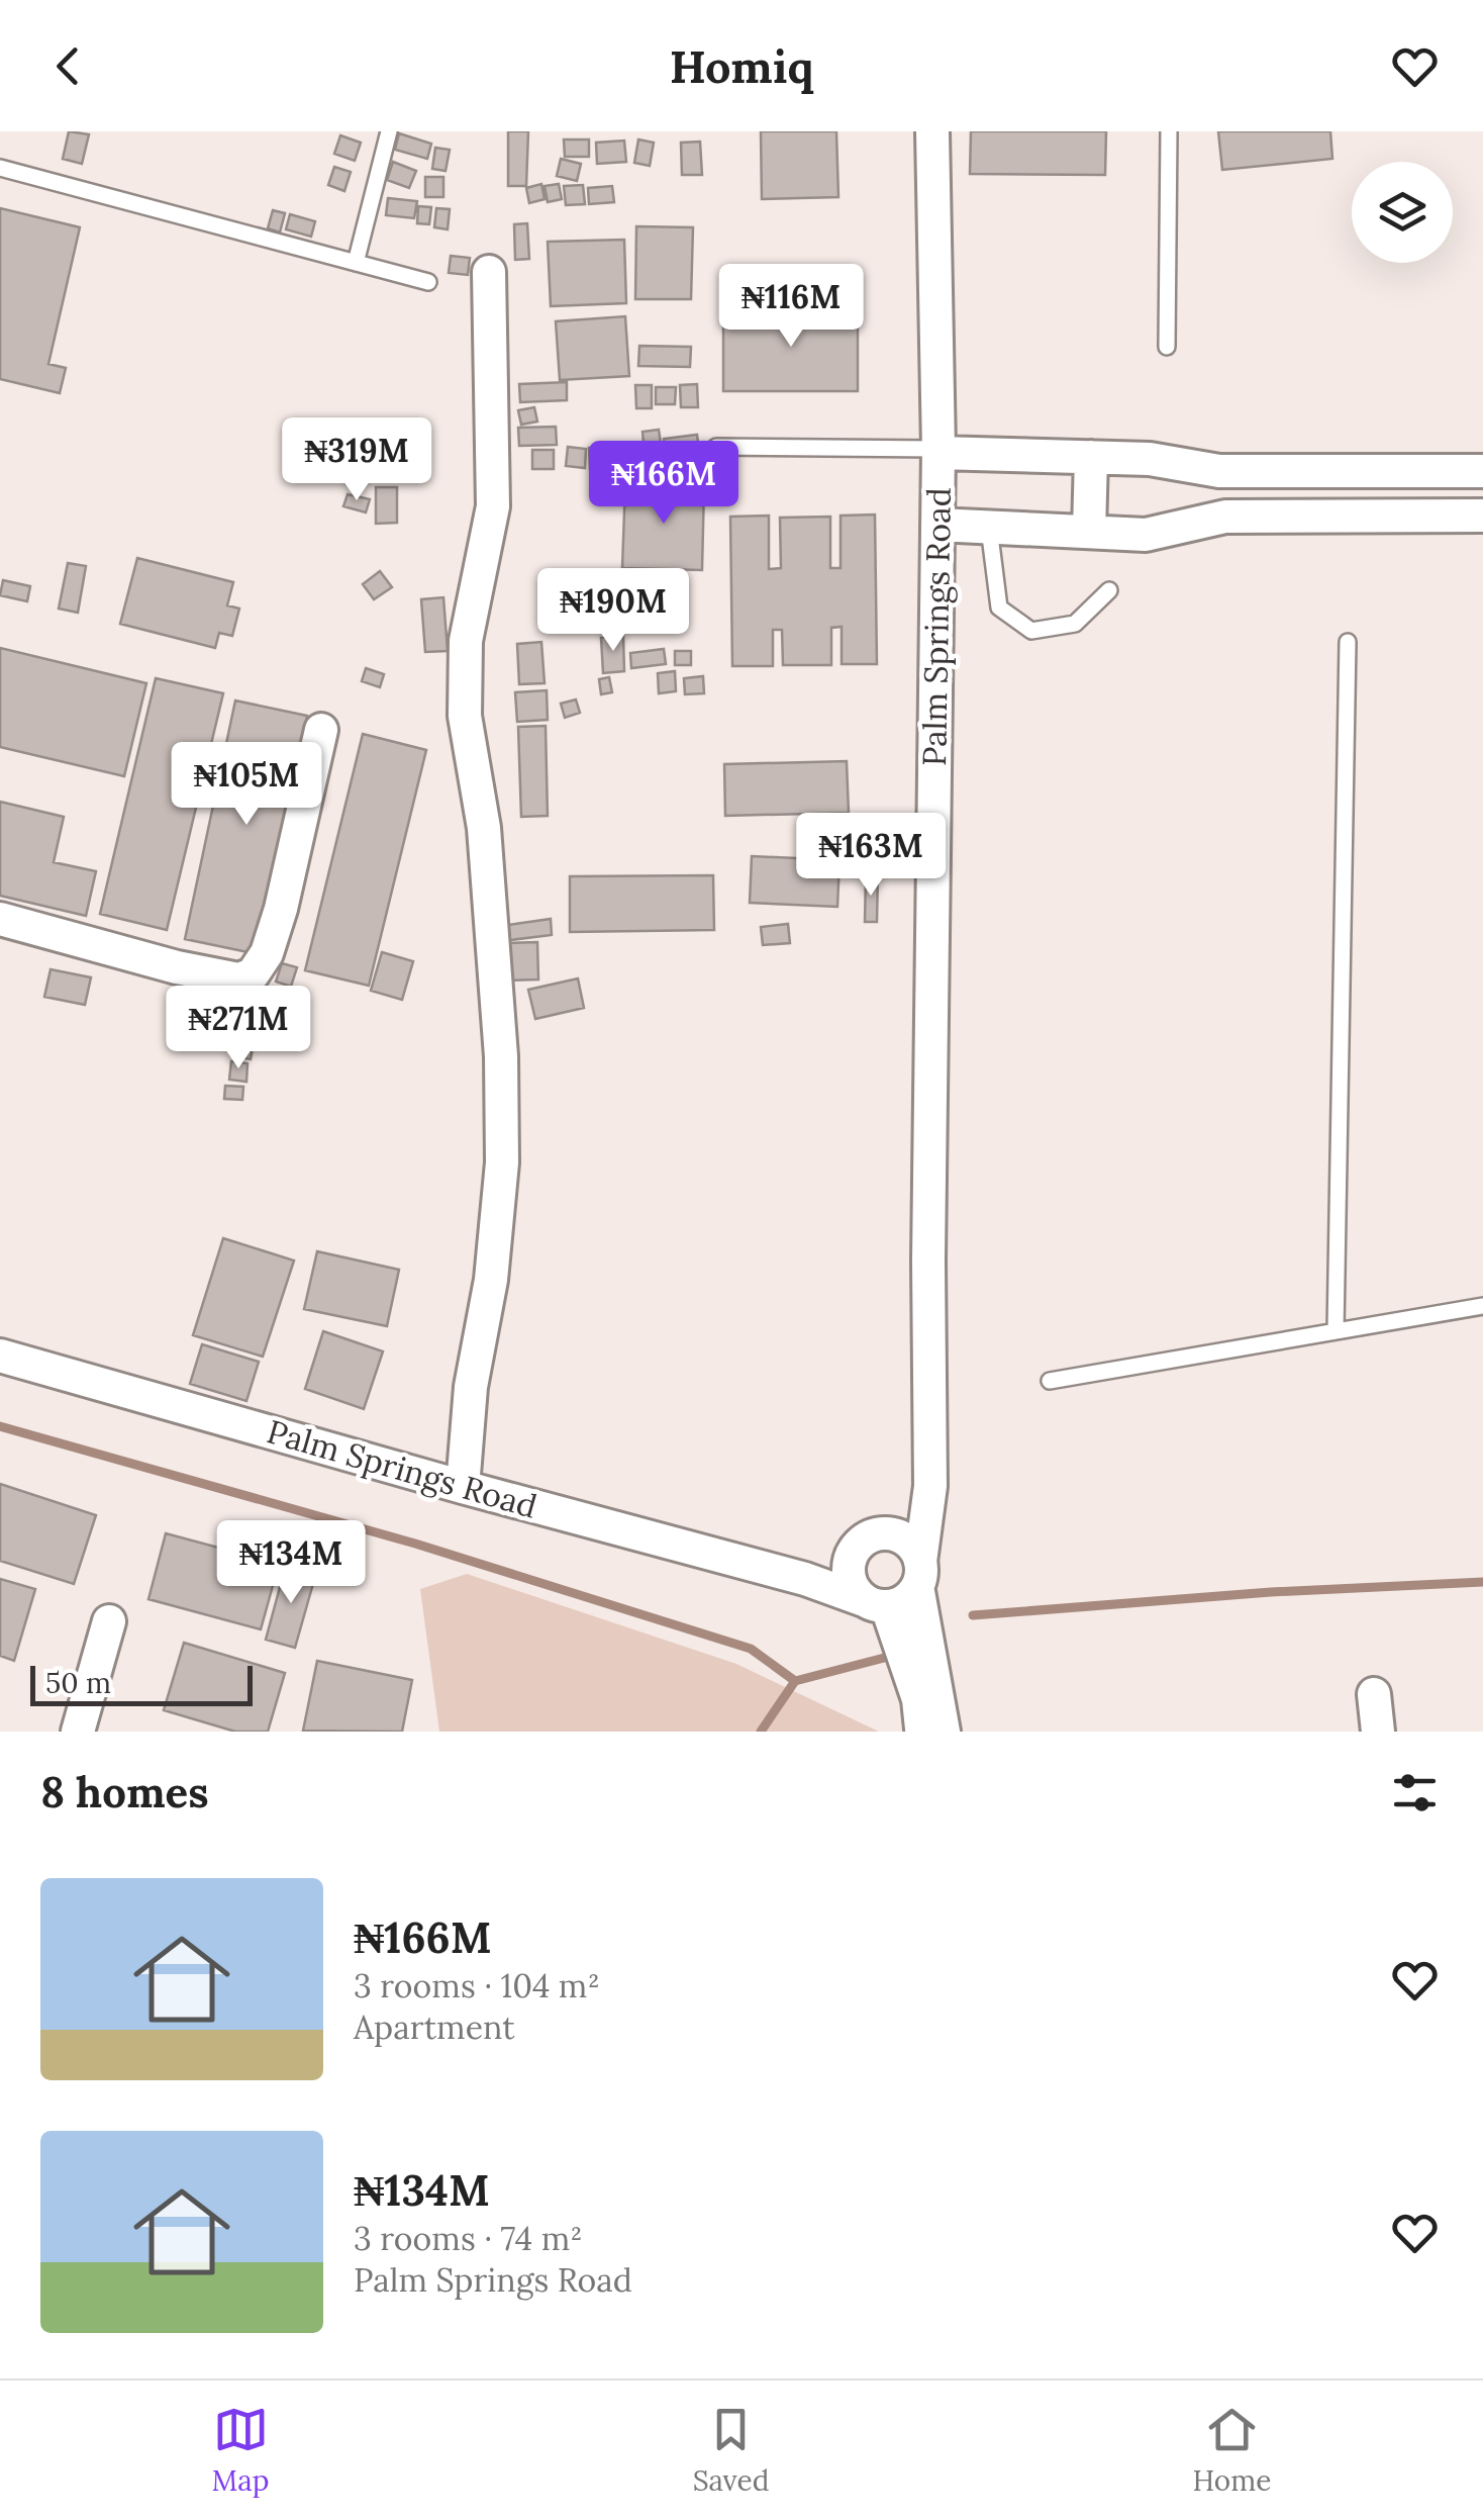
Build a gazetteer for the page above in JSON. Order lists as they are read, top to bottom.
{
  "streets": {
    "street": ["Palm Springs Road"]
  },
  "scale_bar": "50 m",
  "page": {
    "header": "Homiq",
    "price": [
      "₦116M",
      "₦319M",
      "₦166M",
      "₦190M",
      "₦105M",
      "₦163M",
      "₦271M",
      "₦134M"
    ],
    "scale": "50 m",
    "heading": "8 homes",
    "list": [
      {
        "name": "₦166M",
        "note": "3 rooms · 104 m² · Apartment"
      },
      {
        "name": "₦134M",
        "note": "3 rooms · 74 m² · Palm Springs Road"
      }
    ],
    "tabs": ["Map", "Saved", "Home"]
  }
}
